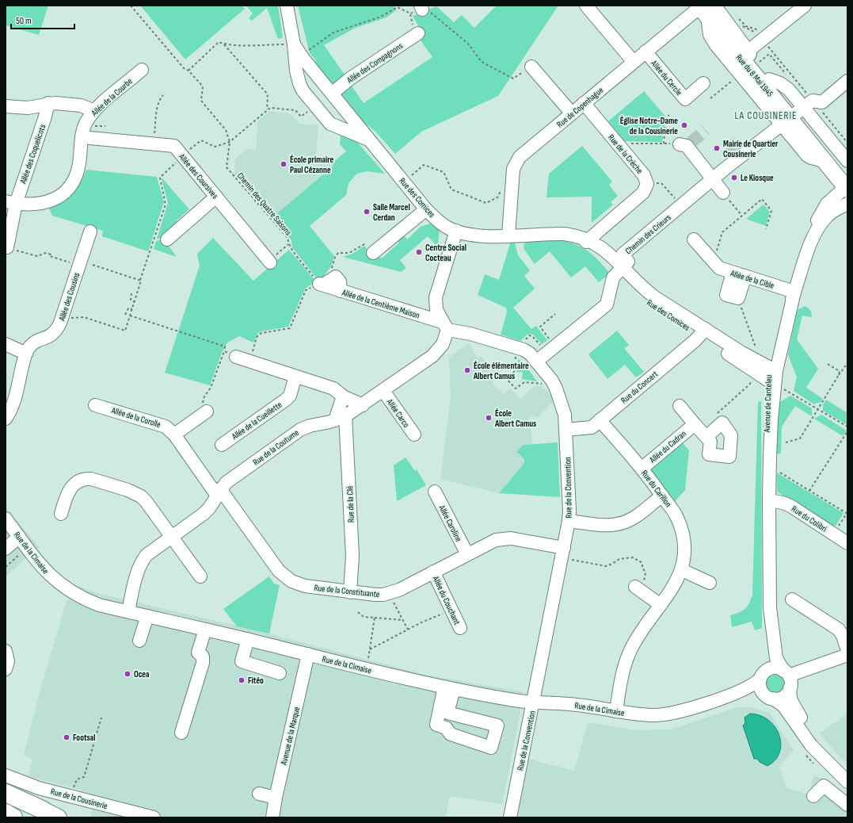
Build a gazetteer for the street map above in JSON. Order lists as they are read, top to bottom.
{
  "streets": {
    "main road": ["Rue du 8 Mai 1945"],
    "street": [
      "Allée des Compagnons",
      "Allée du Cercle",
      "Allée de la Courbe",
      "Rue de Copenhague",
      "Allée des Coquelicots",
      "Rue de la Crèche",
      "Allée des Coursives",
      "Rue des Comices",
      "Chemin des Crieurs",
      "Allée de la Cible",
      "Allée des Cousins",
      "Allée de la Centième Maison",
      "Rue du Concert",
      "Avenue de Canteleu",
      "Allée Carco",
      "Allée de la Corolle",
      "Allée de la Cueillette",
      "Allée du Cadran",
      "Rue de la Coutume",
      "Rue de la Convention",
      "Rue du Carillon",
      "Rue de la Clé",
      "Rue du Colibri",
      "Allée Caroline",
      "Rue de la Cimaise",
      "Rue de la Constituante",
      "Allée du Couchant",
      "Avenue de la Marque",
      "Rue de la Cousinerie"
    ],
    "path": ["Chemin des Quatre Saisons"]
  },
  "crossings": [
    ["Allée des Compagnons", "Rue des Comices"],
    ["Rue du 8 Mai 1945", "Rue de Copenhague"],
    ["Rue du 8 Mai 1945", "Chemin des Crieurs"],
    ["Rue du 8 Mai 1945", "Avenue de Canteleu"],
    ["Allée du Cercle", "Rue de Copenhague"],
    ["Allée de la Courbe", "Allée des Coquelicots"],
    ["Allée de la Courbe", "Allée des Coursives"],
    ["Rue de Copenhague", "Rue de la Crèche"],
    ["Rue de Copenhague", "Rue des Comices"],
    ["Rue de la Crèche", "Rue des Comices"],
    ["Rue des Comices", "Chemin des Crieurs"],
    ["Rue des Comices", "Rue du Concert"],
    ["Rue des Comices", "Avenue de Canteleu"],
    ["Chemin des Quatre Saisons", "Allée de la Centième Maison"],
    ["Allée de la Cible", "Avenue de Canteleu"],
    ["Allée de la Centième Maison", "Rue de la Coutume"],
    ["Allée de la Centième Maison", "Rue de la Convention"],
    ["Rue du Concert", "Rue de la Convention"],
    ["Rue du Concert", "Rue du Carillon"],
    ["Avenue de Canteleu", "Rue du Colibri"],
    ["Avenue de Canteleu", "Rue de la Cimaise"],
    ["Allée Carco", "Rue de la Coutume"],
    ["Allée de la Corolle", "Rue de la Coutume"],
    ["Allée de la Corolle", "Rue de la Constituante"],
    ["Allée du Cadran", "Rue du Carillon"],
    ["Rue de la Coutume", "Rue de la Convention"],
    ["Rue de la Coutume", "Rue de la Clé"],
    ["Rue de la Coutume", "Rue de la Cimaise"],
    ["Rue de la Coutume", "Rue de la Constituante"],
    ["Rue de la Convention", "Rue de la Cimaise"],
    ["Rue de la Convention", "Rue de la Constituante"],
    ["Rue du Carillon", "Rue de la Cimaise"],
    ["Rue de la Clé", "Rue de la Constituante"],
    ["Allée Caroline", "Rue de la Constituante"],
    ["Rue de la Cimaise", "Avenue de la Marque"],
    ["Rue de la Constituante", "Allée du Couchant"]
  ],
  "districts": ["LA COUSINERIE"],
  "places": [
    "Église Notre-Dame de la Cousinerie",
    "Mairie de Quartier Cousinerie",
    "École primaire Paul Cézanne",
    "Le Kiosque",
    "Salle Marcel Cerdan",
    "Centre Social Cocteau",
    "École élémentaire Albert Camus",
    "École Albert Camus",
    "Ocea",
    "Fitéo",
    "Footsal"
  ],
  "scale_bar": "50 m"
}
